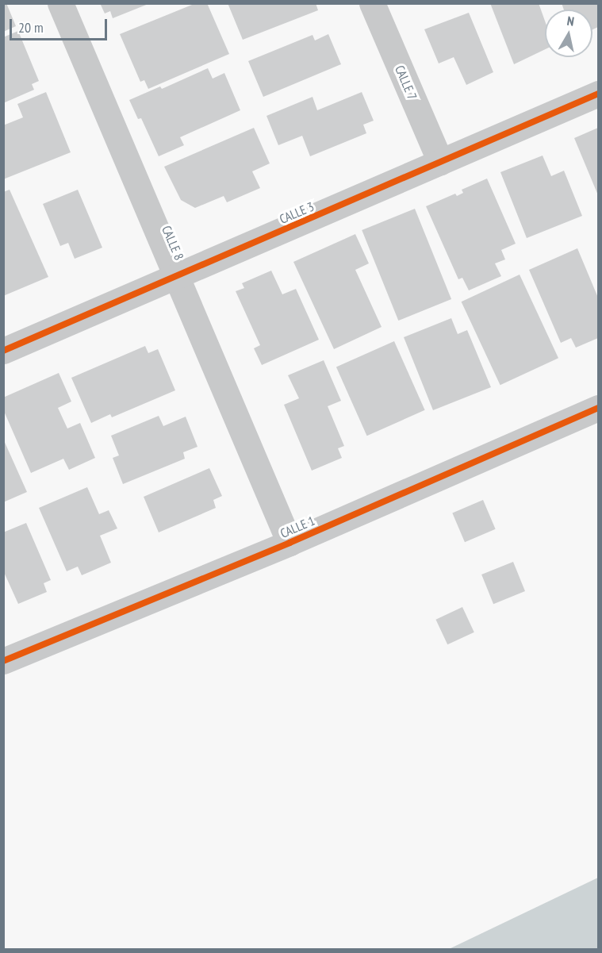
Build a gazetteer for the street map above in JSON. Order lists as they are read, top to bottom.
{
  "streets": {
    "street": [
      "CALLE 7",
      "CALLE 3",
      "CALLE 8",
      "CALLE 1"
    ]
  },
  "crossings": [
    ["CALLE 7", "CALLE 3"],
    ["CALLE 3", "CALLE 8"],
    ["CALLE 8", "CALLE 1"]
  ],
  "scale_bar": "20 m",
  "north": "top"
}
